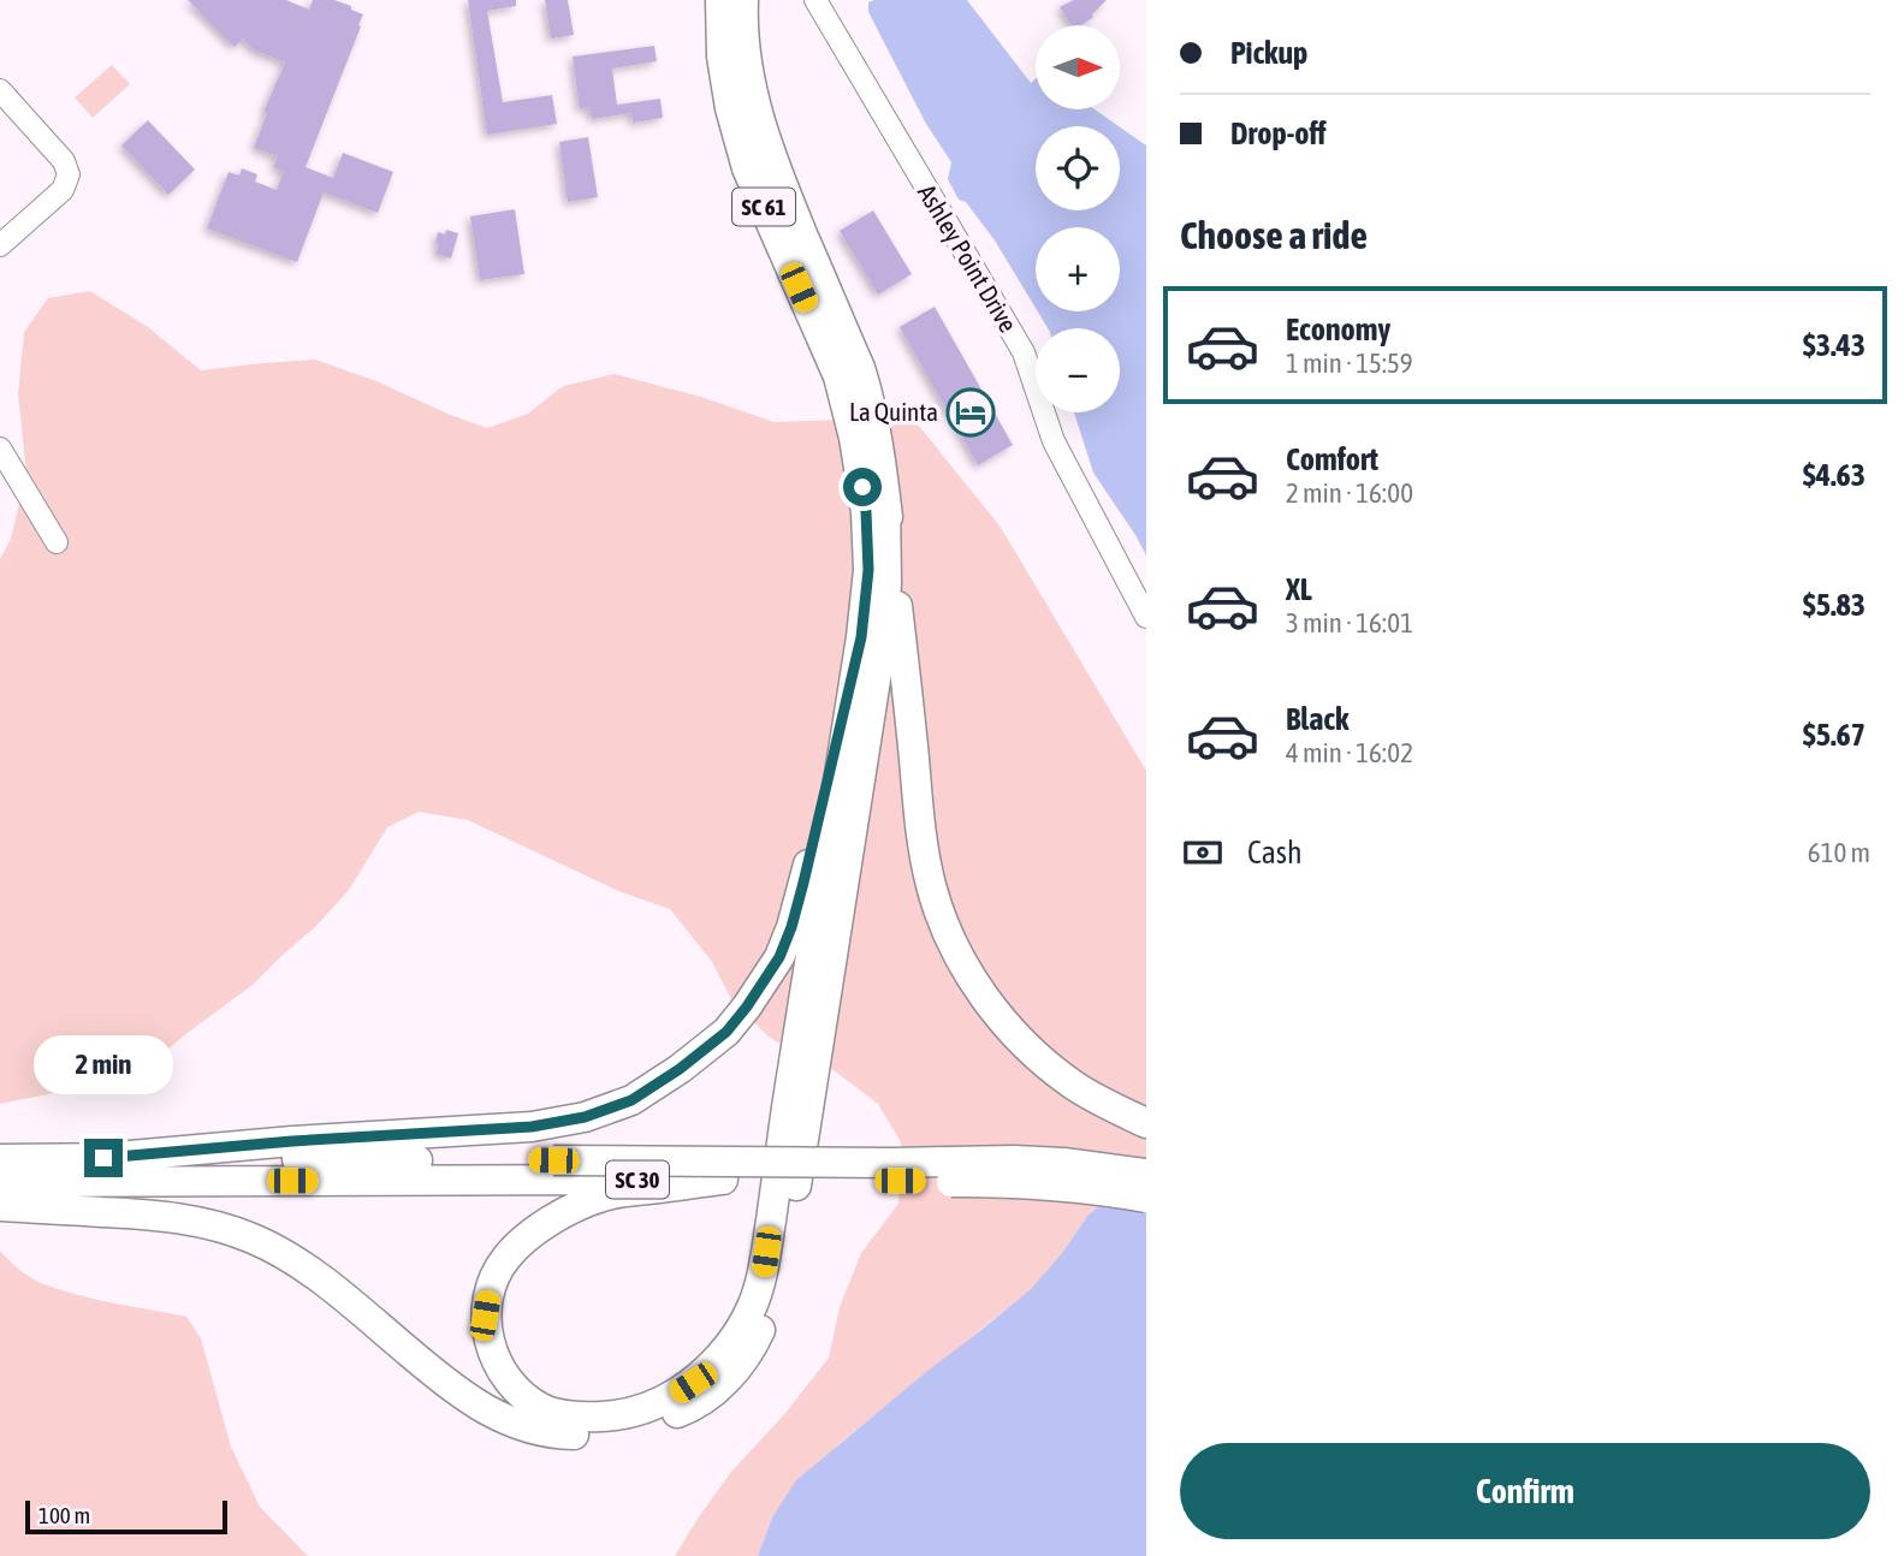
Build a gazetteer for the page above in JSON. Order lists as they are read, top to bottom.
{
  "streets": {
    "highway": ["SC 61", "SC 30"],
    "street": ["Ashley Point Drive"]
  },
  "places": {
    "hotel": ["La Quinta"]
  },
  "scale_bar": "100 m",
  "north": "right",
  "page": {
    "banner": ["Pickup", "Drop-off"],
    "map_buttons": ["+", "−"],
    "heading": "Choose a ride",
    "list": [
      {
        "name": "Economy",
        "note": "1 min · 15:59",
        "value": "$3.43"
      },
      {
        "name": "Comfort",
        "note": "2 min · 16:00",
        "value": "$4.63"
      },
      {
        "name": "XL",
        "note": "3 min · 16:01",
        "value": "$5.83"
      },
      {
        "name": "Black",
        "note": "4 min · 16:02",
        "value": "$5.67"
      }
    ],
    "pay": ["Cash", "610 m"],
    "bubble": "2 min",
    "buttons": "Confirm",
    "scale": "100 m"
  }
}
